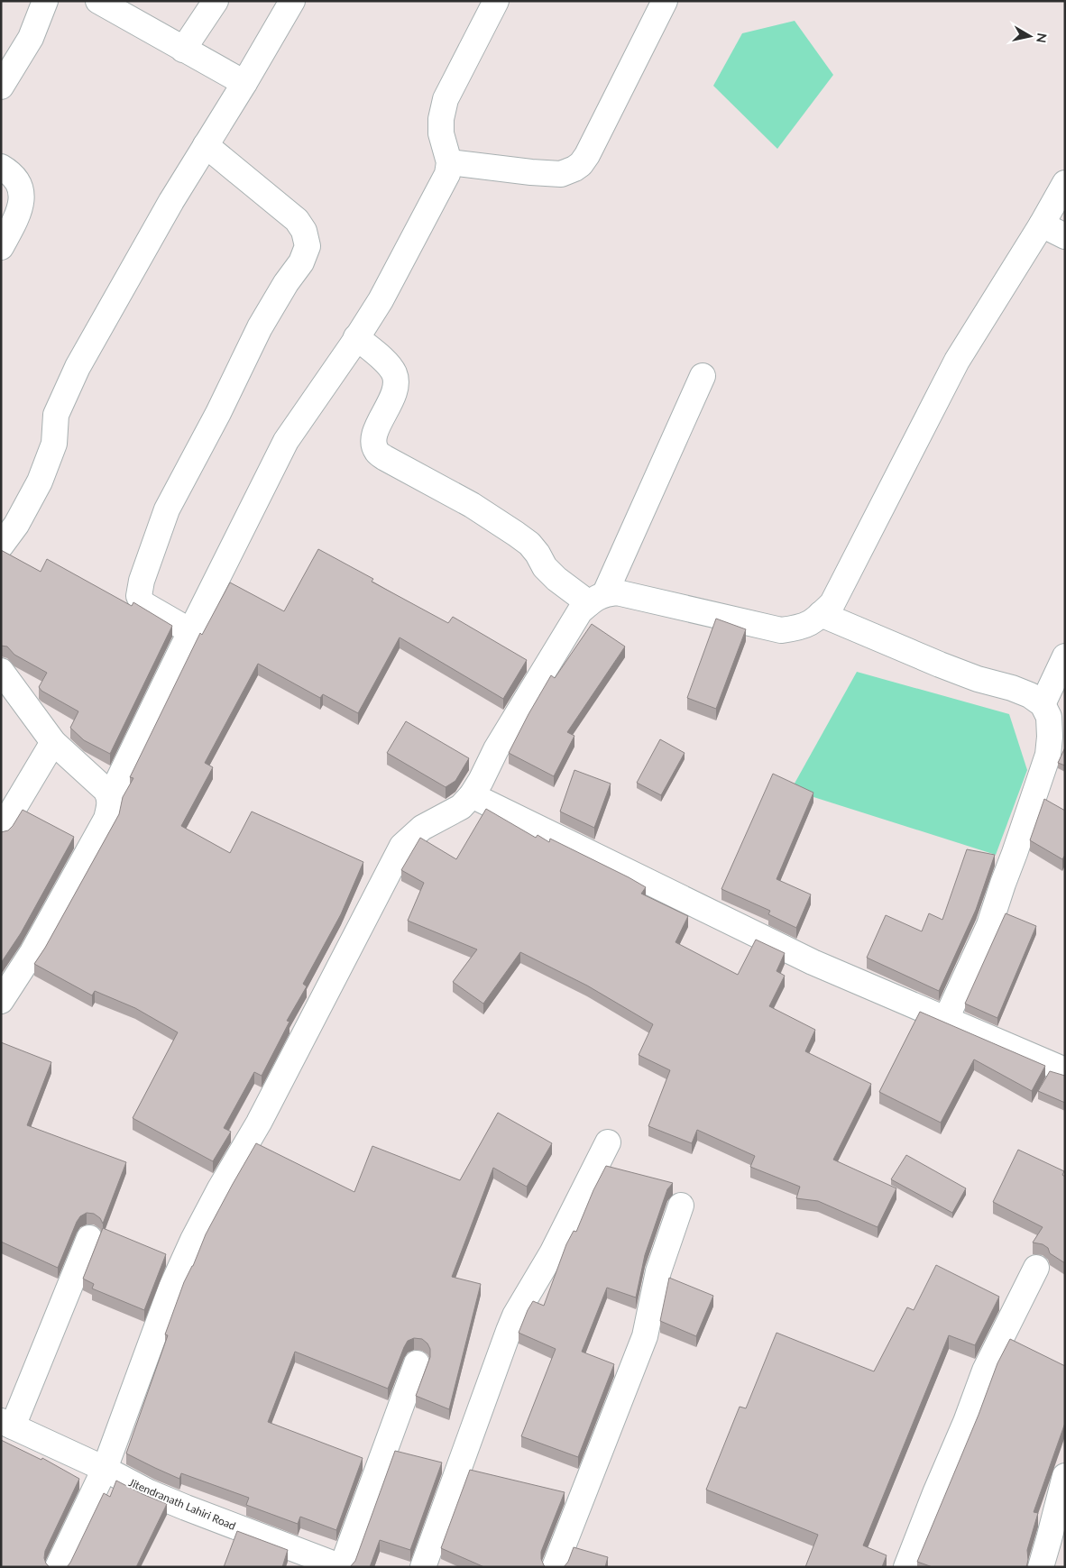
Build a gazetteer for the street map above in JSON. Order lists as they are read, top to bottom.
{
  "streets": {
    "street": ["Jitendranath Lahiri Road"]
  },
  "north": "right"
}
